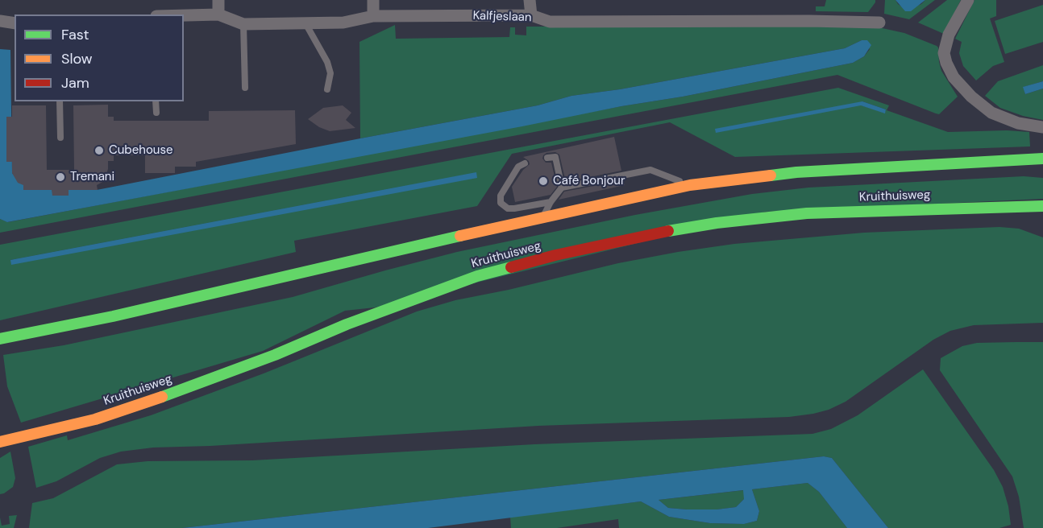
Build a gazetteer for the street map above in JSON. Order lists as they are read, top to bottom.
{
  "streets": {
    "main road": ["Kruithuisweg"],
    "street": ["Kalfjeslaan"]
  },
  "places": ["Cubehouse", "Tremani", "Café Bonjour"],
  "legend": ["Fast", "Slow", "Jam"]
}
